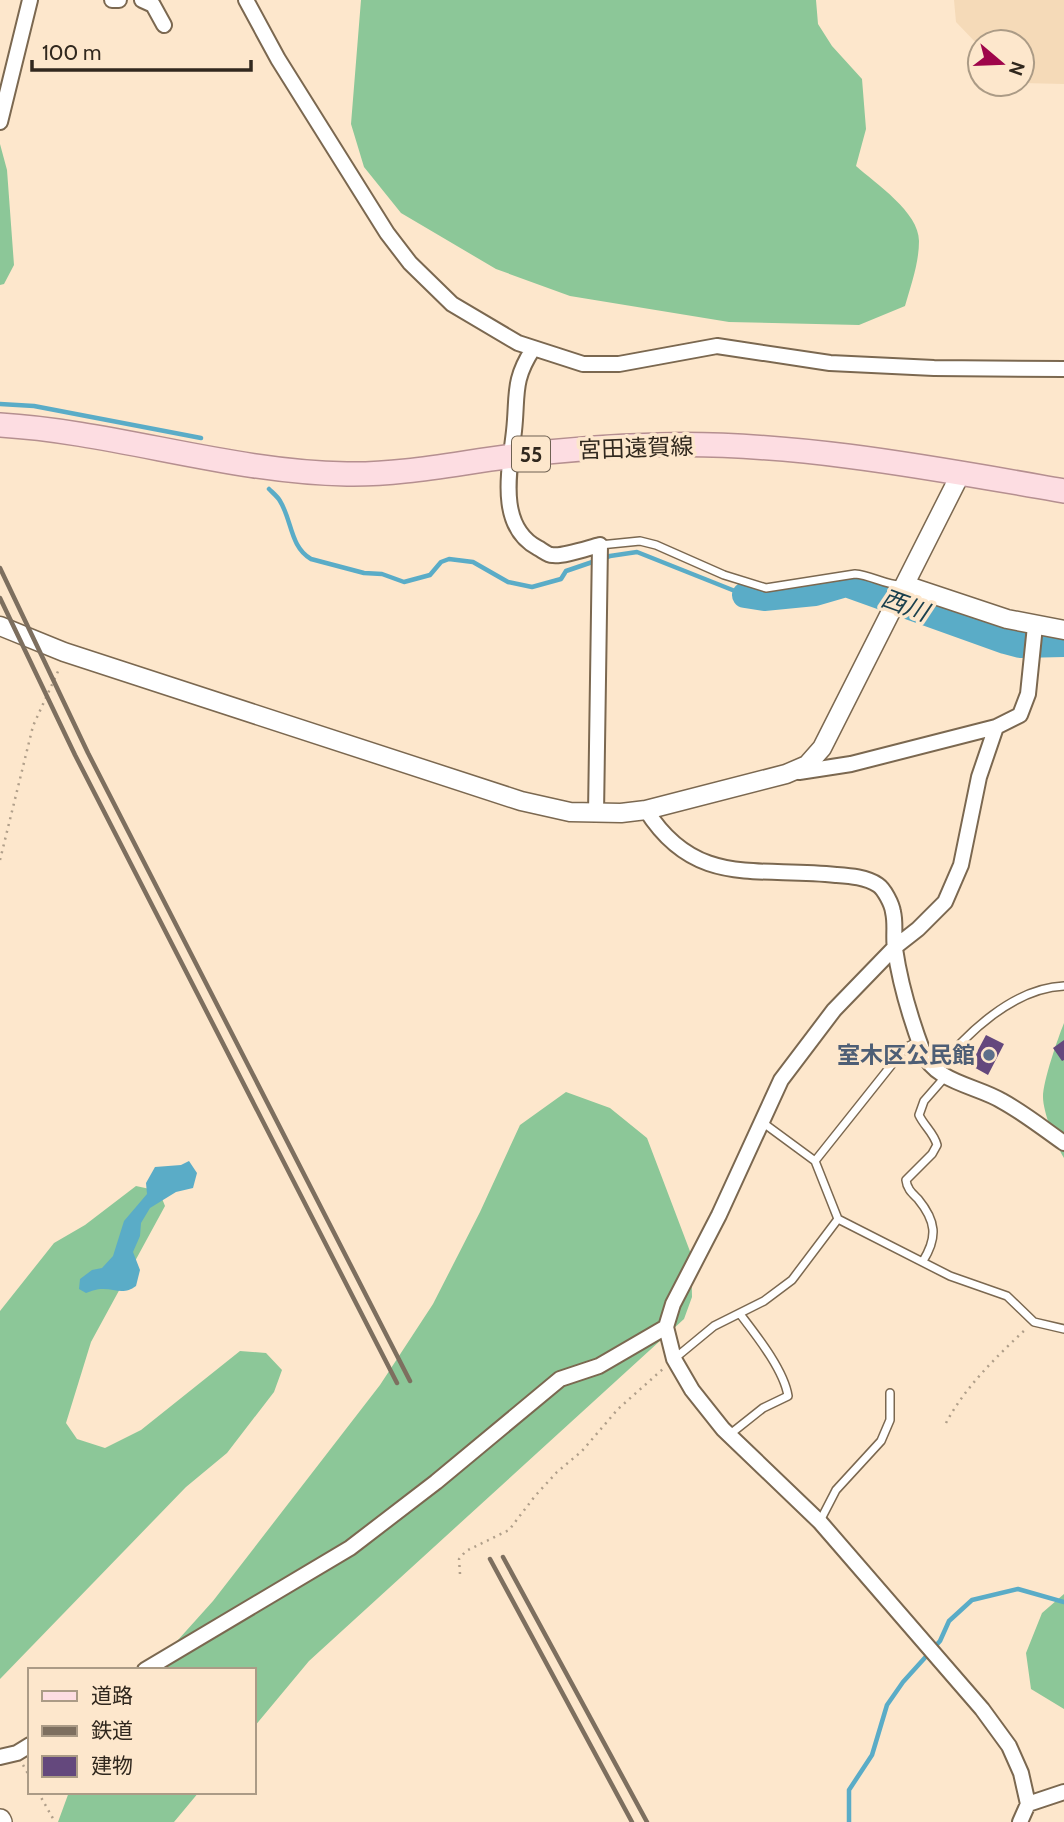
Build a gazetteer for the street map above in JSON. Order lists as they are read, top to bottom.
{
  "streets": {
    "main road": ["宮田遠賀線", "55"]
  },
  "water": ["西川"],
  "places": ["室木区公民館"],
  "legend": ["道路", "鉄道", "建物"],
  "scale_bar": "100 m",
  "north": "right"
}
